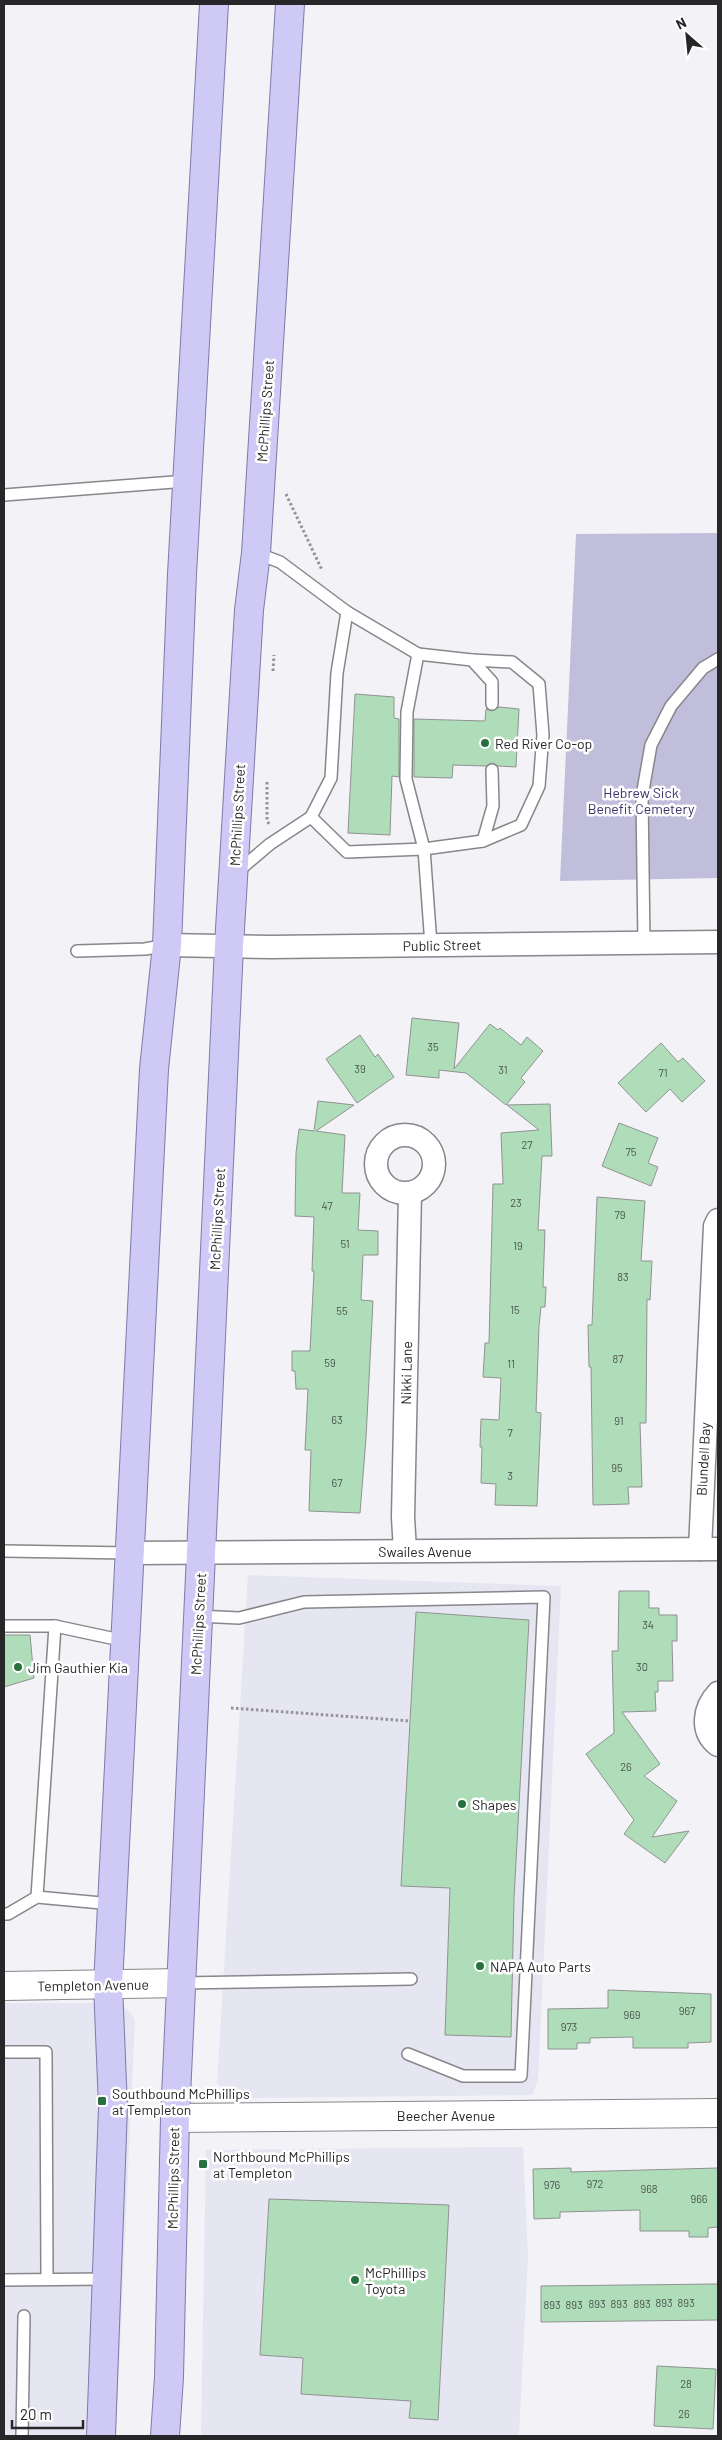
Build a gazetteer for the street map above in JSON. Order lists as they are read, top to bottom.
{
  "streets": {
    "main road": ["McPhillips Street"],
    "street": [
      "Public Street",
      "Nikki Lane",
      "Blundell Bay",
      "Swailes Avenue",
      "Templeton Avenue",
      "Beecher Avenue"
    ]
  },
  "crossings": [
    ["McPhillips Street", "Public Street"],
    ["McPhillips Street", "Swailes Avenue"],
    ["McPhillips Street", "Templeton Avenue"],
    ["McPhillips Street", "Beecher Avenue"],
    ["Nikki Lane", "Swailes Avenue"],
    ["Blundell Bay", "Swailes Avenue"]
  ],
  "parks": ["Hebrew Sick Benefit Cemetery"],
  "places": {
    "other": [
      "Red River Co-op",
      "Jim Gauthier Kia",
      "Shapes",
      "NAPA Auto Parts",
      "McPhillips Toyota"
    ],
    "transit": ["Southbound McPhillips at Templeton", "Northbound McPhillips at Templeton"]
  },
  "house_numbers": [
    "35",
    "39",
    "31",
    "71",
    "27",
    "75",
    "23",
    "47",
    "79",
    "51",
    "19",
    "83",
    "15",
    "55",
    "87",
    "59",
    "11",
    "63",
    "91",
    "7",
    "95",
    "3",
    "67",
    "34",
    "30",
    "26",
    "967",
    "969",
    "973",
    "972",
    "976",
    "968",
    "966",
    "893",
    "893",
    "893",
    "893",
    "893",
    "893",
    "893",
    "28",
    "26"
  ],
  "scale_bar": "20 m",
  "north": "top left"
}
